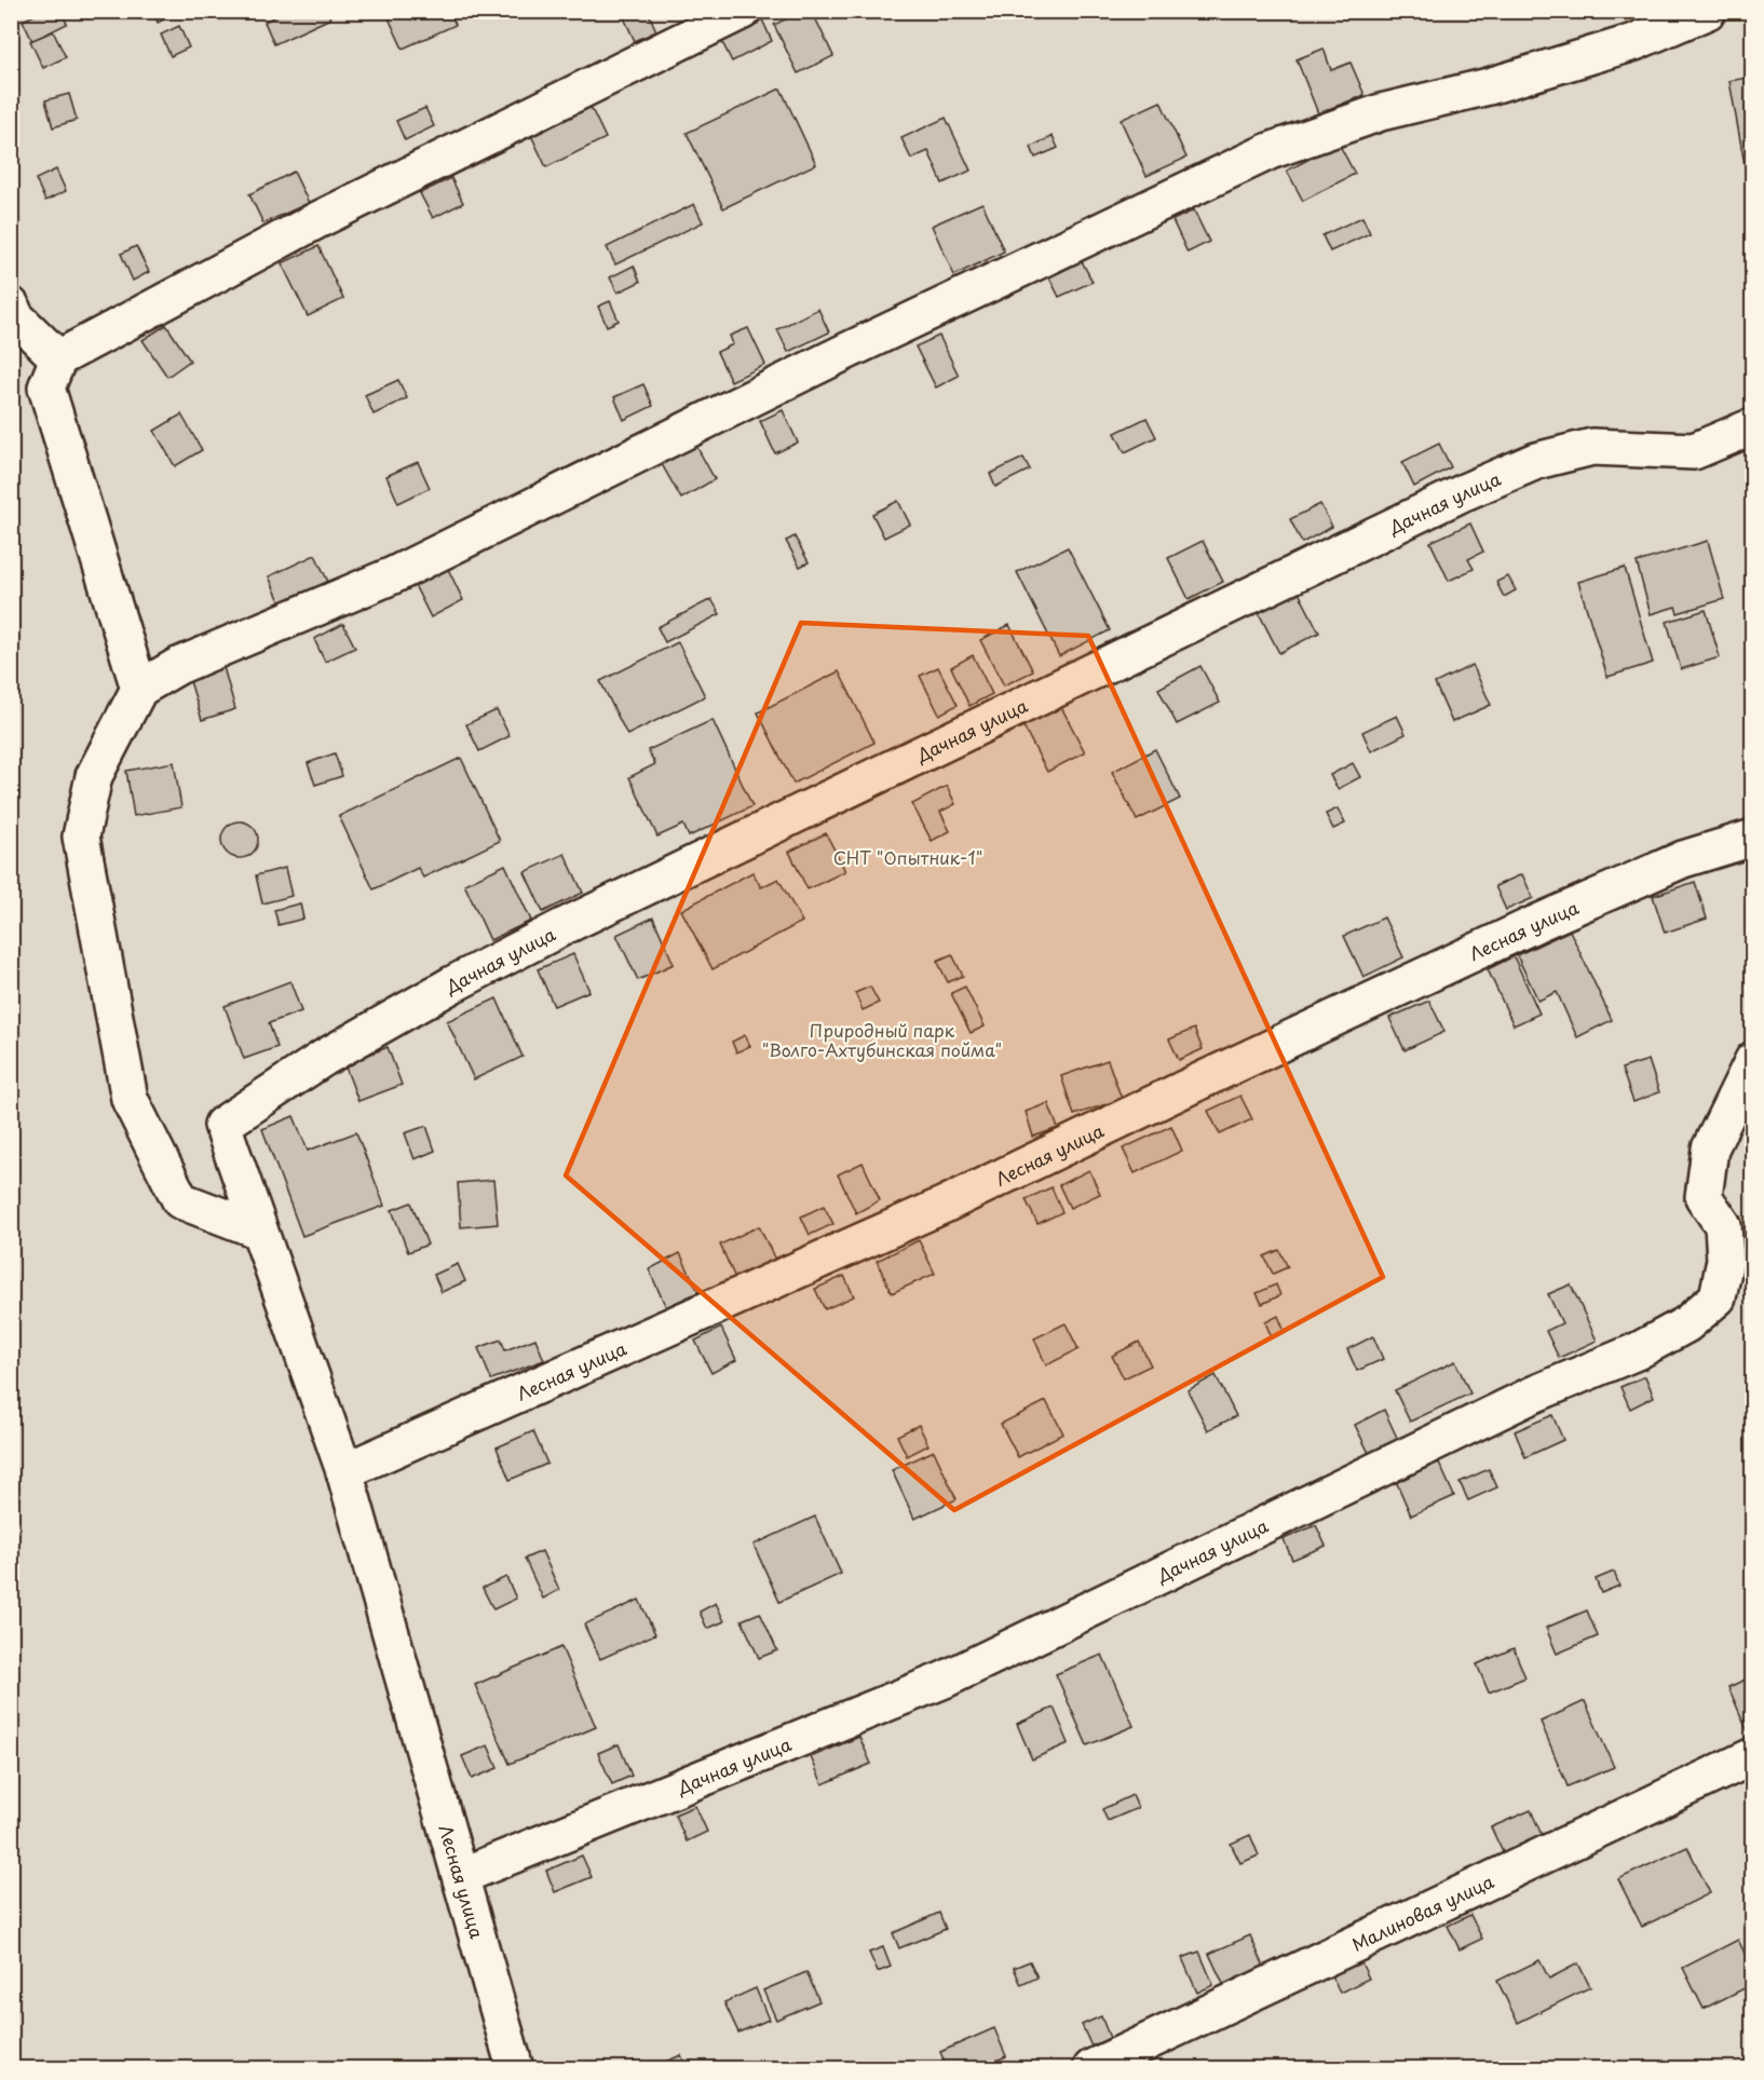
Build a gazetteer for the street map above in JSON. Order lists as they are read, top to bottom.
{
  "streets": {
    "street": ["Дачная улица", "Лесная улица", "Малиновая улица"]
  },
  "crossings": [
    ["Дачная улица", "Лесная улица"]
  ],
  "parks": ["СНТ \"Опытник-1\"", "Природный парк \"Волго-Ахтубинская пойма\""]
}
